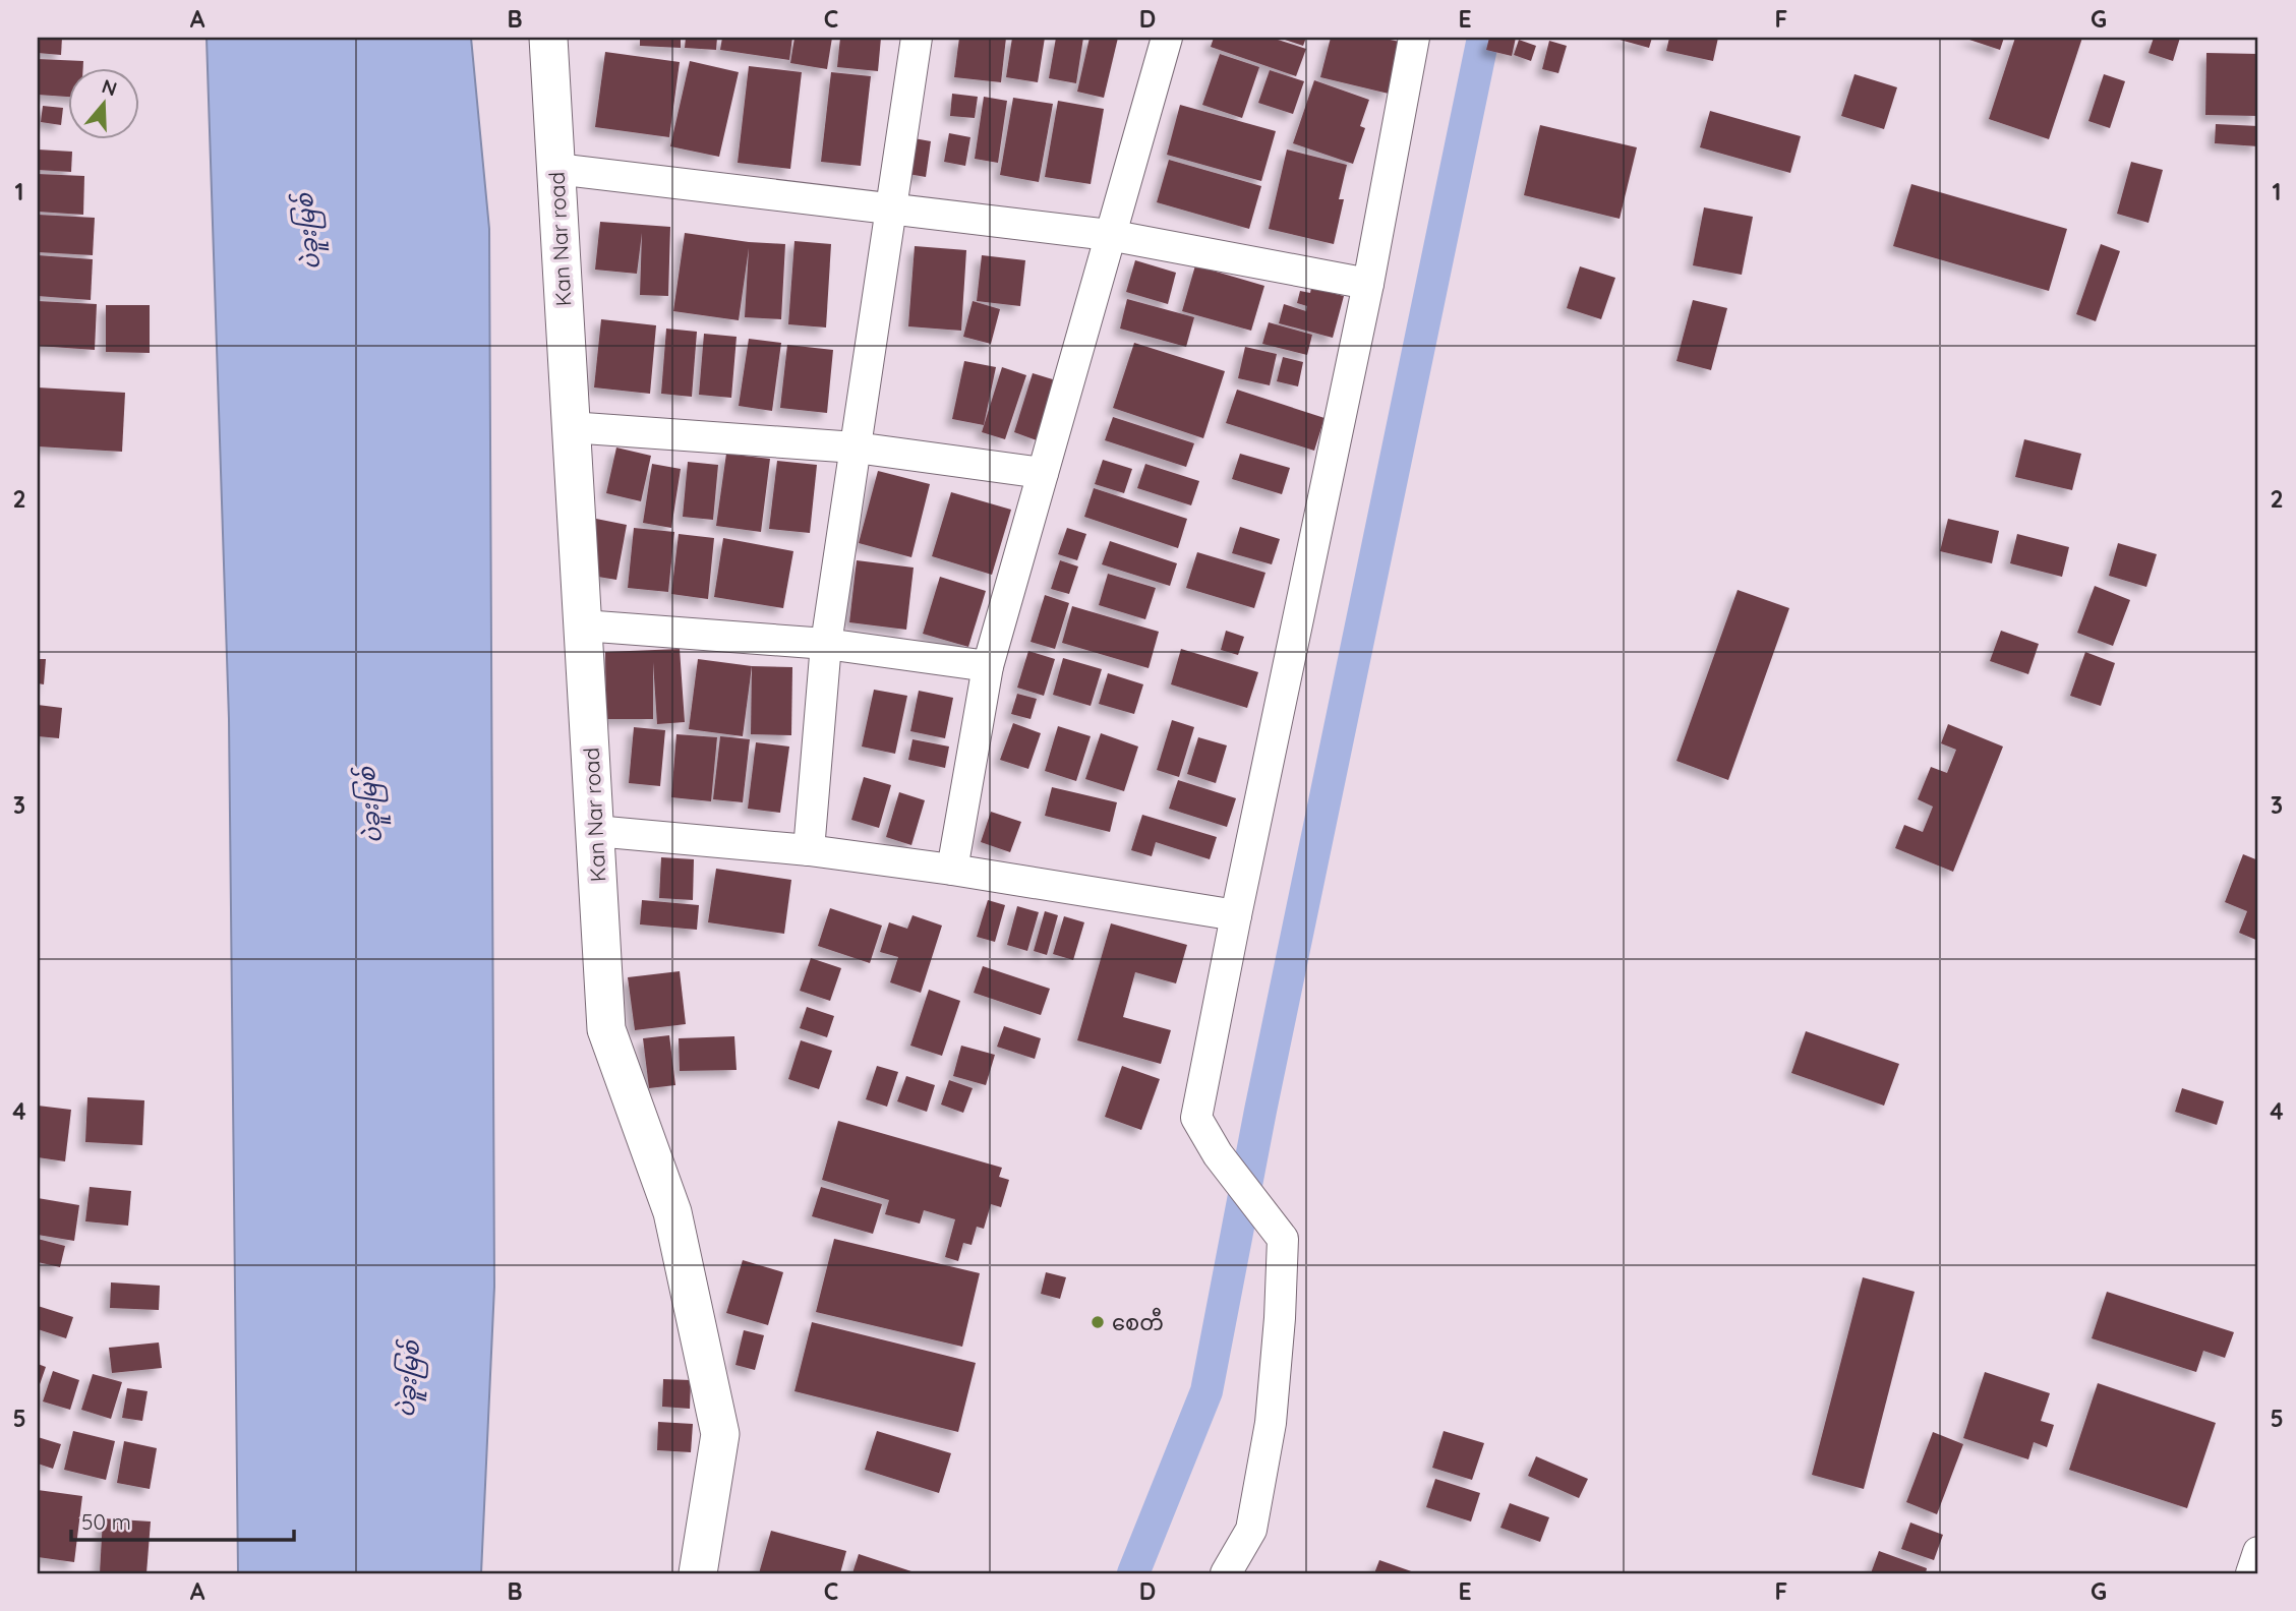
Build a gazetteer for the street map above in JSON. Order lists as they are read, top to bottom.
{
  "streets": {
    "street": ["Kan Nar road"]
  },
  "water": ["ပဲခူးမြစ်"],
  "places": ["စေတီ"],
  "scale_bar": "50 m",
  "north": "top",
  "grid": {
    "columns": [
      "A",
      "B",
      "C",
      "D",
      "E",
      "F",
      "G"
    ],
    "rows": [
      "1",
      "2",
      "3",
      "4",
      "5"
    ]
  }
}
